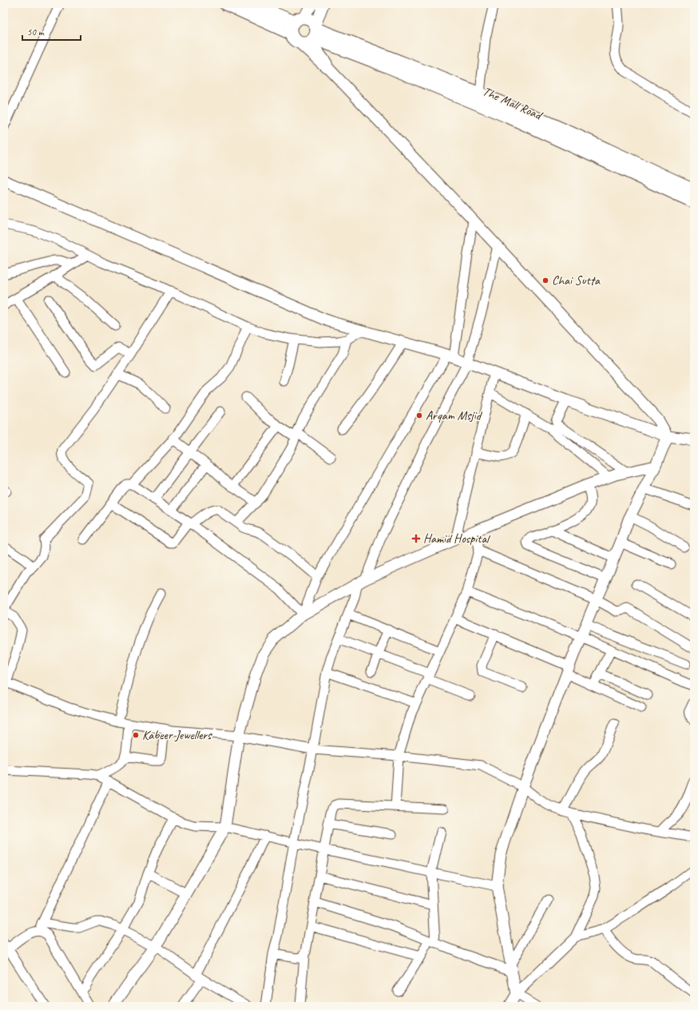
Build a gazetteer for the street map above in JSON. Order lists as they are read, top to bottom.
{
  "streets": {
    "main road": ["The Mall Road"]
  },
  "places": {
    "other": ["Chai Sutta", "Arqam Msjid", "Kabeer Jewellers"],
    "health": ["Hamid Hospital"]
  },
  "scale_bar": "50 m"
}
